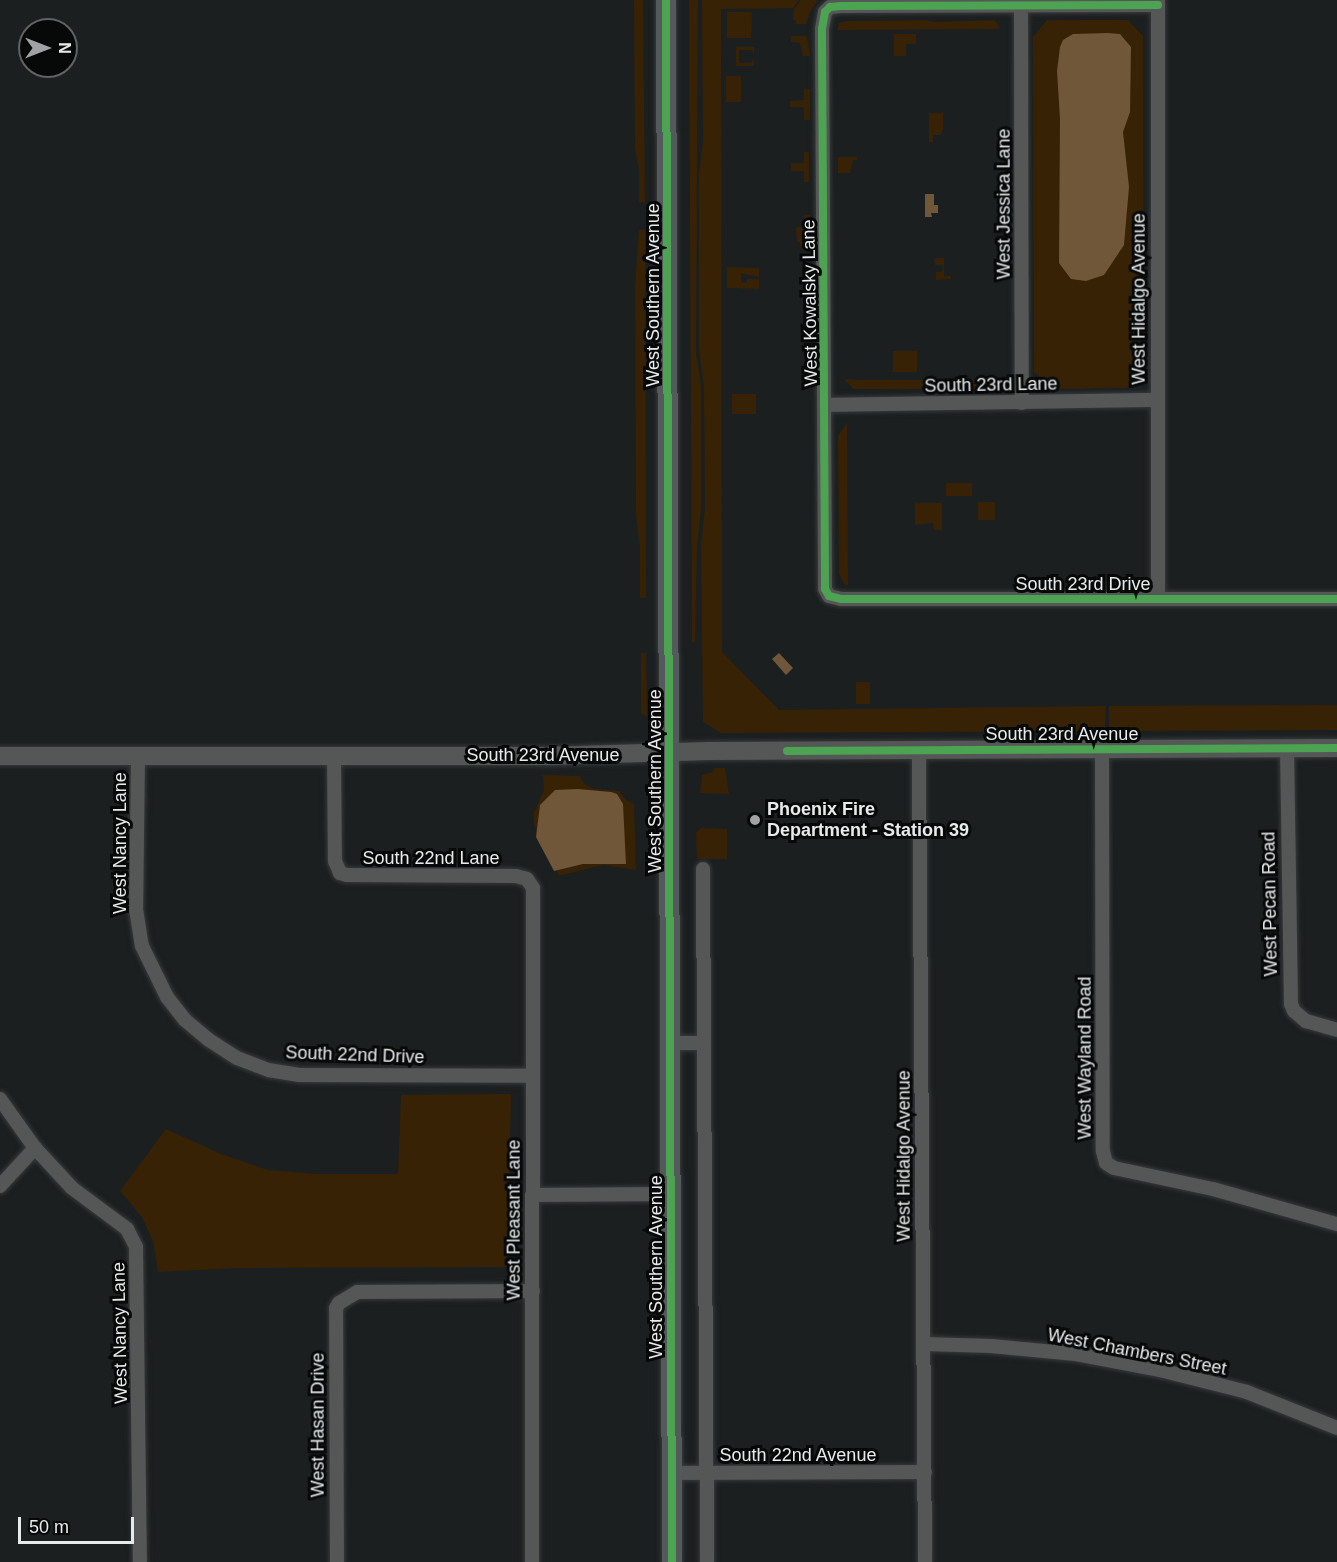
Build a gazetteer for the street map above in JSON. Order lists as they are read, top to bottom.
{
  "streets": {
    "main road": ["West Southern Avenue"],
    "street": [
      "West Jessica Lane",
      "West Hidalgo Avenue",
      "West Kowalsky Lane",
      "South 23rd Lane",
      "South 23rd Drive",
      "South 23rd Avenue",
      "West Nancy Lane",
      "South 22nd Lane",
      "West Pecan Road",
      "South 22nd Drive",
      "West Wayland Road",
      "West Pleasant Lane",
      "West Chambers Street",
      "West Hasan Drive",
      "South 22nd Avenue"
    ]
  },
  "crossings": [
    ["West Jessica Lane", "South 23rd Lane"],
    ["West Southern Avenue", "South 23rd Avenue"],
    ["West Southern Avenue", "South 22nd Avenue"],
    ["West Hidalgo Avenue", "South 23rd Lane"],
    ["West Hidalgo Avenue", "South 23rd Drive"],
    ["West Hidalgo Avenue", "South 23rd Avenue"],
    ["West Hidalgo Avenue", "West Chambers Street"],
    ["West Hidalgo Avenue", "South 22nd Avenue"],
    ["West Kowalsky Lane", "South 23rd Lane"],
    ["West Kowalsky Lane", "South 23rd Drive"],
    ["South 23rd Avenue", "West Nancy Lane"],
    ["South 23rd Avenue", "South 22nd Lane"],
    ["South 23rd Avenue", "West Pecan Road"],
    ["South 23rd Avenue", "West Wayland Road"],
    ["West Nancy Lane", "South 22nd Drive"],
    ["South 22nd Lane", "West Pleasant Lane"],
    ["South 22nd Drive", "West Pleasant Lane"],
    ["West Pleasant Lane", "West Hasan Drive"]
  ],
  "places": ["Phoenix Fire Department - Station 39"],
  "scale_bar": "50 m",
  "north": "right"
}
